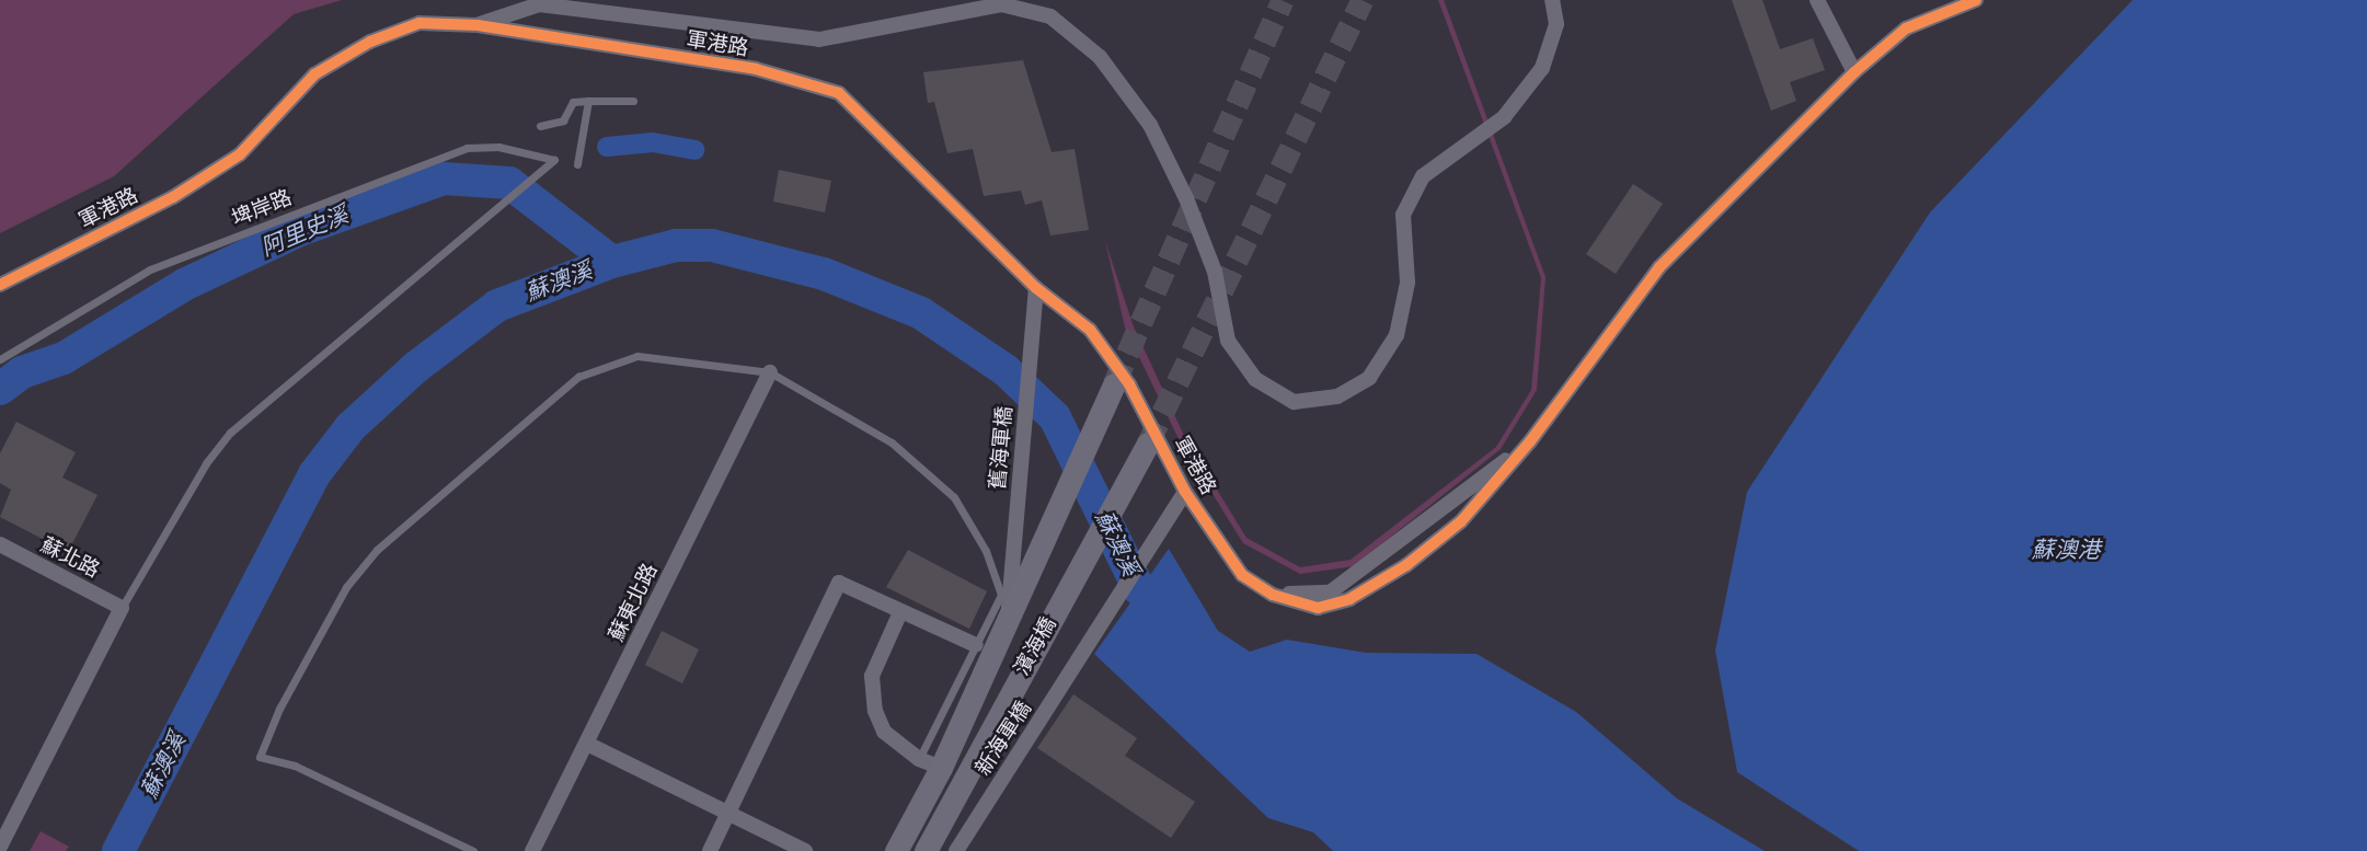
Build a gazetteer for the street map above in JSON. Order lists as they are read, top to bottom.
{
  "streets": {
    "main road": ["濱海橋"],
    "street": [
      "軍港路",
      "舊海軍橋",
      "蘇北路",
      "蘇東北路",
      "新海軍橋"
    ],
    "lane": ["埤岸路"]
  },
  "crossings": [
    ["軍港路", "舊海軍橋"],
    ["軍港路", "新海軍橋"],
    ["埤岸路", "蘇北路"]
  ],
  "water": ["阿里史溪", "蘇澳溪", "蘇澳港"]
}
